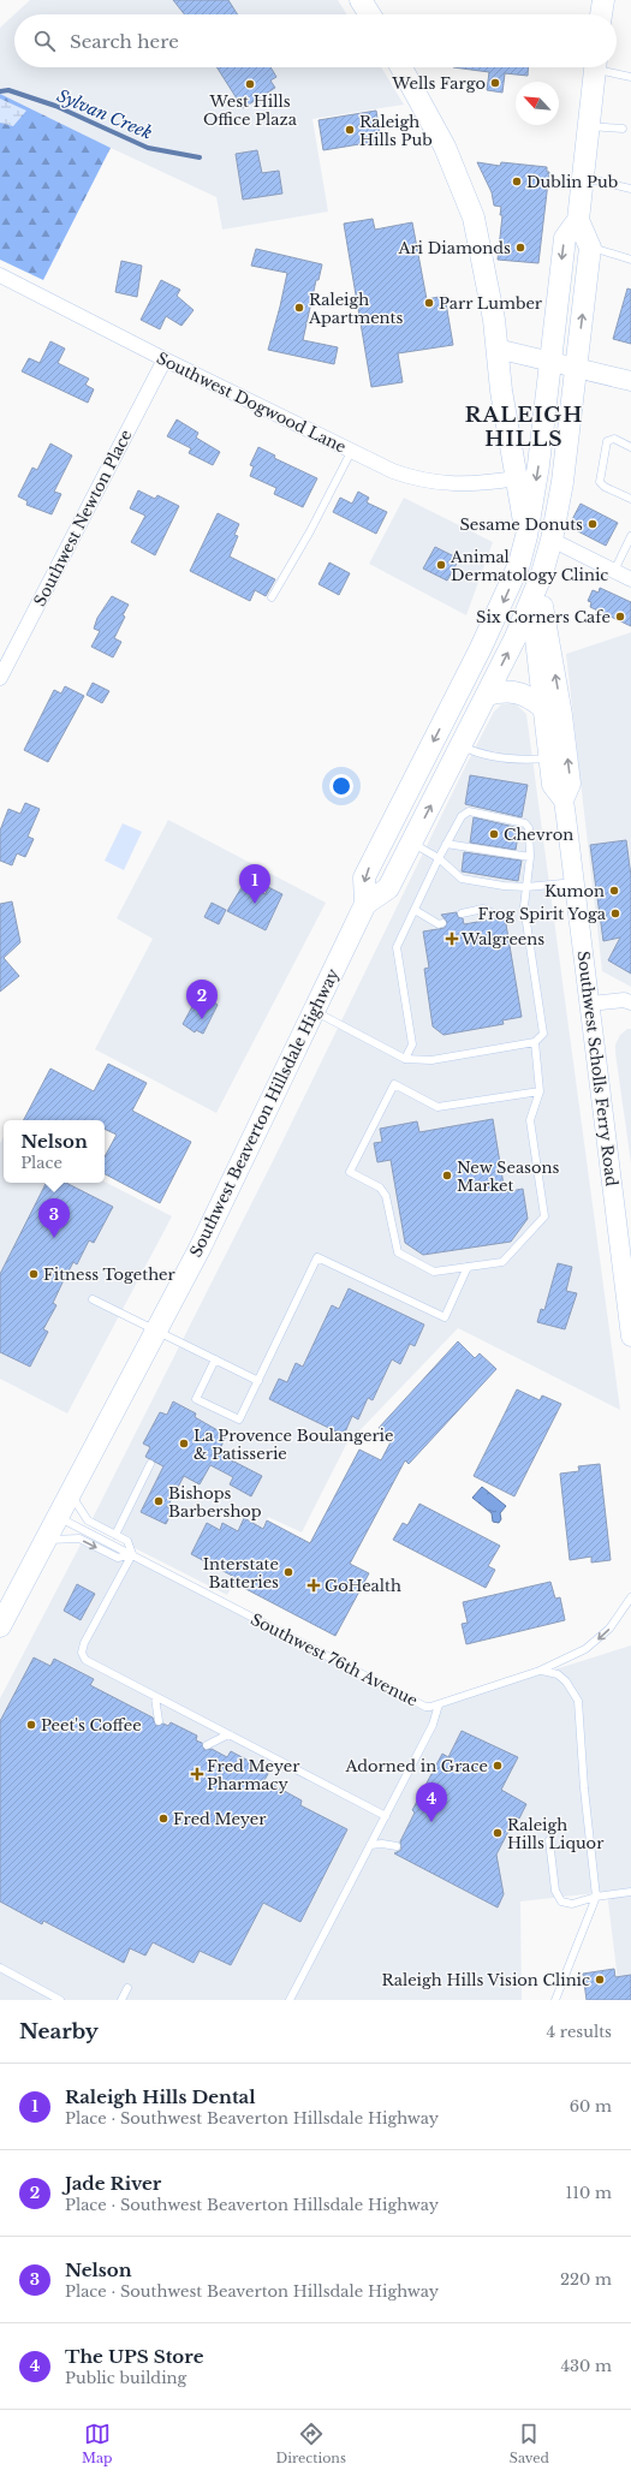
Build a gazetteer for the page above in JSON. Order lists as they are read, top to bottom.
{
  "streets": {
    "main road": ["Southwest Scholls Ferry Road", "Southwest Beaverton Hillsdale Highway"],
    "street": ["Southwest Dogwood Lane", "Southwest Newton Place"],
    "lane": ["Southwest 76th Avenue"]
  },
  "crossings": [
    ["Southwest Dogwood Lane", "Southwest Newton Place"],
    ["Southwest Dogwood Lane", "Southwest Scholls Ferry Road"],
    ["Southwest Scholls Ferry Road", "Southwest Beaverton Hillsdale Highway"],
    ["Southwest Beaverton Hillsdale Highway", "Southwest 76th Avenue"]
  ],
  "districts": ["RALEIGH HILLS"],
  "water": ["Sylvan Creek"],
  "places": {
    "other": [
      "Wells Fargo",
      "West Hills Office Plaza",
      "Raleigh Hills Pub",
      "Dublin Pub",
      "Ari Diamonds",
      "Parr Lumber",
      "Raleigh Apartments",
      "Sesame Donuts",
      "Animal Dermatology Clinic",
      "Six Corners Cafe",
      "Chevron",
      "Kumon",
      "Frog Spirit Yoga",
      "New Seasons Market",
      "Fitness Together",
      "La Provence Boulangerie & Patisserie",
      "Bishops Barbershop",
      "Interstate Batteries",
      "Peet's Coffee",
      "Adorned in Grace",
      "Fred Meyer",
      "Raleigh Hills Liquor",
      "Raleigh Hills Vision Clinic"
    ],
    "health": ["Walgreens", "GoHealth", "Fred Meyer Pharmacy"]
  },
  "north": "top left",
  "page": {
    "search": "Search here",
    "pins": [
      "1",
      "2",
      "3",
      "4"
    ],
    "popup": ["Nelson", "Place"],
    "heading": ["Nearby", "4 results"],
    "list": [
      {
        "mark": "1",
        "name": "Raleigh Hills Dental",
        "note": "Place · Southwest Beaverton Hillsdale Highway",
        "value": "60 m"
      },
      {
        "mark": "2",
        "name": "Jade River",
        "note": "Place · Southwest Beaverton Hillsdale Highway",
        "value": "110 m"
      },
      {
        "mark": "3",
        "name": "Nelson",
        "note": "Place · Southwest Beaverton Hillsdale Highway",
        "value": "220 m"
      },
      {
        "mark": "4",
        "name": "The UPS Store",
        "note": "Public building",
        "value": "430 m"
      }
    ],
    "nav": ["Map", "Directions", "Saved"]
  }
}
